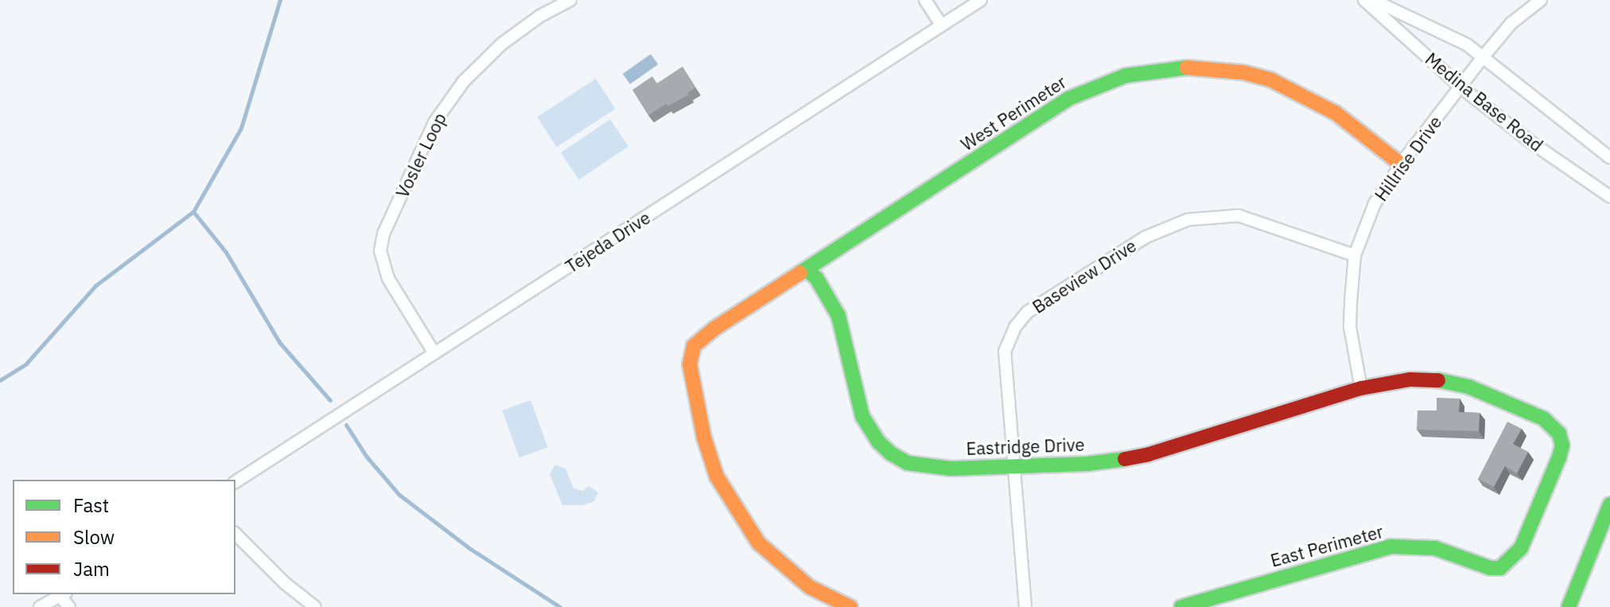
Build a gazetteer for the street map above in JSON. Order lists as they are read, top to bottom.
{
  "streets": {
    "street": [
      "Medina Base Road",
      "West Perimeter",
      "Vosler Loop",
      "Hillrise Drive",
      "Tejeda Drive",
      "Baseview Drive",
      "Eastridge Drive",
      "East Perimeter"
    ]
  },
  "crossings": [
    ["Medina Base Road", "Hillrise Drive"],
    ["West Perimeter", "Hillrise Drive"],
    ["West Perimeter", "Eastridge Drive"],
    ["Vosler Loop", "Tejeda Drive"],
    ["Hillrise Drive", "Baseview Drive"],
    ["Hillrise Drive", "Eastridge Drive"],
    ["Hillrise Drive", "East Perimeter"],
    ["Baseview Drive", "Eastridge Drive"],
    ["Eastridge Drive", "East Perimeter"]
  ],
  "legend": ["Fast", "Slow", "Jam"]
}
